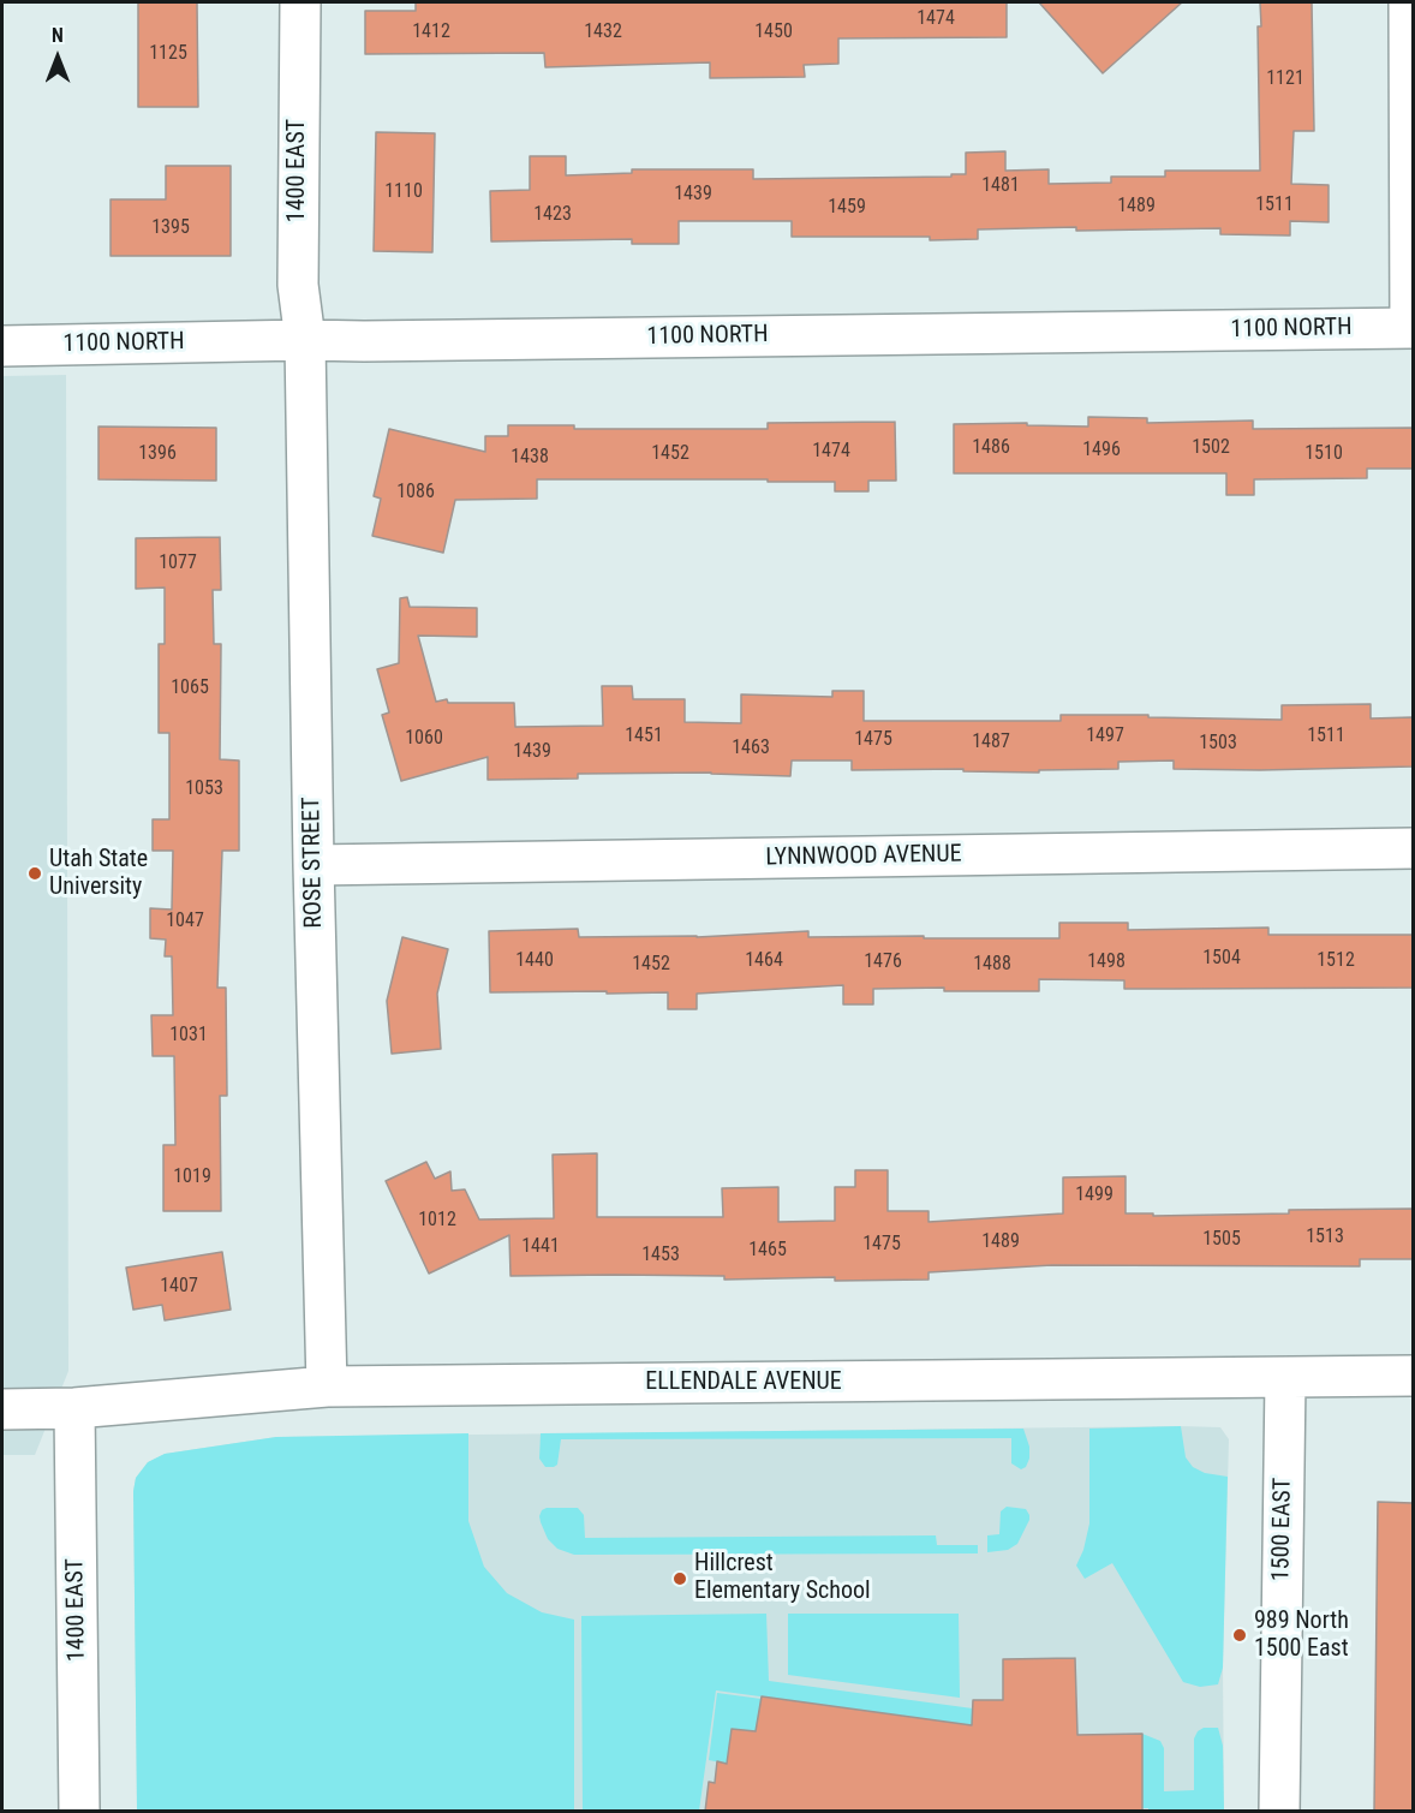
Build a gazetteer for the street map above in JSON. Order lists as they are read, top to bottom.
{
  "streets": {
    "street": [
      "1400 EAST",
      "1100 NORTH",
      "LYNNWOOD AVENUE",
      "ROSE STREET",
      "ELLENDALE AVENUE",
      "1500 EAST"
    ]
  },
  "crossings": [
    ["1400 EAST", "1100 NORTH"],
    ["1400 EAST", "ROSE STREET"],
    ["1400 EAST", "ELLENDALE AVENUE"],
    ["1100 NORTH", "ROSE STREET"],
    ["LYNNWOOD AVENUE", "ROSE STREET"],
    ["ROSE STREET", "ELLENDALE AVENUE"],
    ["ELLENDALE AVENUE", "1500 EAST"]
  ],
  "places": ["Utah State University", "Hillcrest Elementary School", "989 North 1500 East"],
  "house_numbers": [
    "1474",
    "1412",
    "1432",
    "1450",
    "1125",
    "1121",
    "1481",
    "1110",
    "1439",
    "1511",
    "1489",
    "1459",
    "1423",
    "1395",
    "1486",
    "1502",
    "1496",
    "1474",
    "1396",
    "1452",
    "1510",
    "1438",
    "1086",
    "1077",
    "1065",
    "1451",
    "1497",
    "1511",
    "1060",
    "1475",
    "1487",
    "1503",
    "1463",
    "1439",
    "1053",
    "1047",
    "1504",
    "1440",
    "1464",
    "1512",
    "1476",
    "1498",
    "1452",
    "1488",
    "1031",
    "1019",
    "1499",
    "1012",
    "1513",
    "1505",
    "1489",
    "1475",
    "1441",
    "1465",
    "1453",
    "1407"
  ],
  "north": "top"
}
